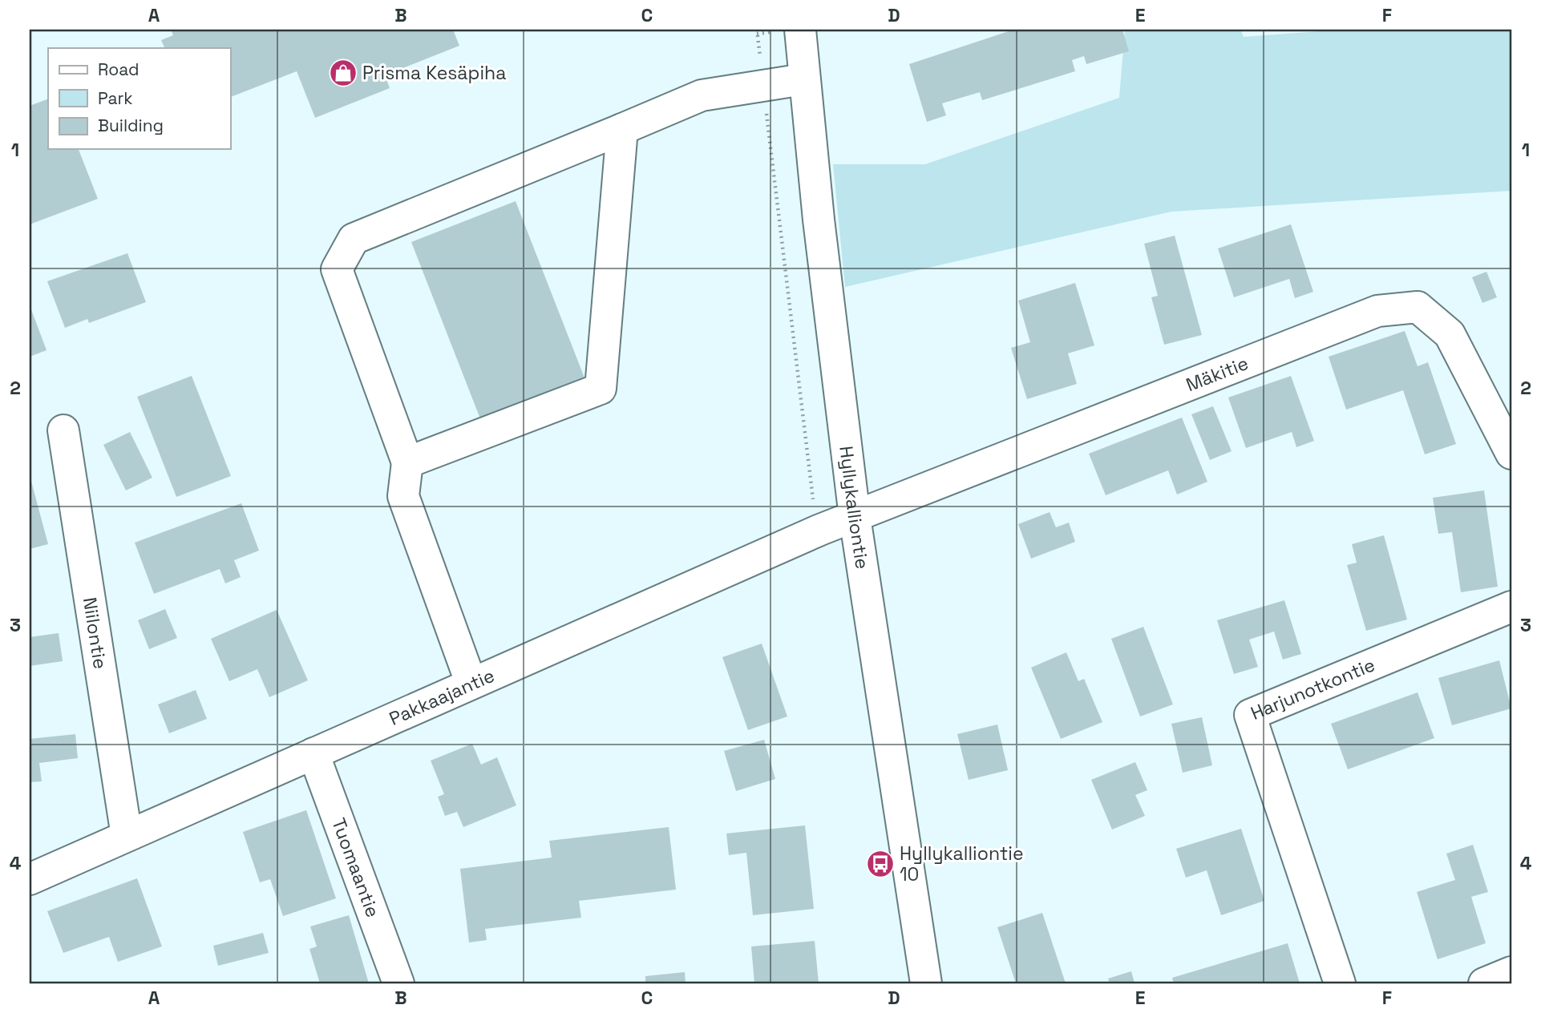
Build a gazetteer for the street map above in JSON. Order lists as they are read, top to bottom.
{
  "streets": {
    "street": [
      "Mäkitie",
      "Hyllykalliontie",
      "Niilontie",
      "Harjunotkontie",
      "Pakkaajantie",
      "Tuomaantie"
    ]
  },
  "crossings": [
    ["Mäkitie", "Hyllykalliontie"],
    ["Mäkitie", "Pakkaajantie"],
    ["Hyllykalliontie", "Pakkaajantie"],
    ["Niilontie", "Pakkaajantie"],
    ["Pakkaajantie", "Tuomaantie"]
  ],
  "places": {
    "shop": ["Prisma Kesäpiha"],
    "bus stop": ["Hyllykalliontie 10"]
  },
  "legend": ["Road", "Park", "Building"],
  "grid": {
    "columns": [
      "A",
      "B",
      "C",
      "D",
      "E",
      "F"
    ],
    "rows": [
      "1",
      "2",
      "3",
      "4"
    ]
  }
}
